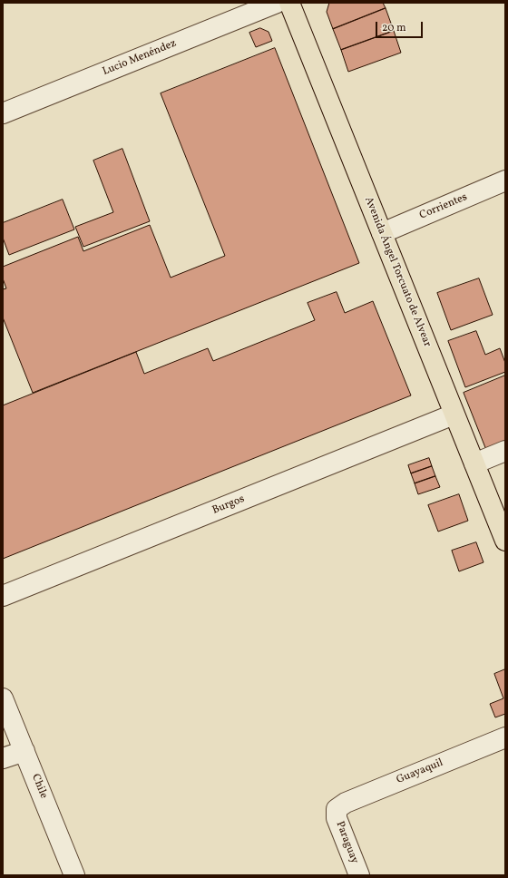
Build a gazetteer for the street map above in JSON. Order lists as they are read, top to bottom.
{
  "streets": {
    "main road": ["Avenida Ángel Torcuato de Alvear"],
    "street": [
      "Lucio Menéndez",
      "Corrientes",
      "Burgos",
      "Guayaquil",
      "Chile",
      "Paraguay"
    ]
  },
  "crossings": [
    ["Corrientes", "Avenida Ángel Torcuato de Alvear"],
    ["Avenida Ángel Torcuato de Alvear", "Burgos"],
    ["Guayaquil", "Paraguay"]
  ],
  "scale_bar": "20 m"
}
